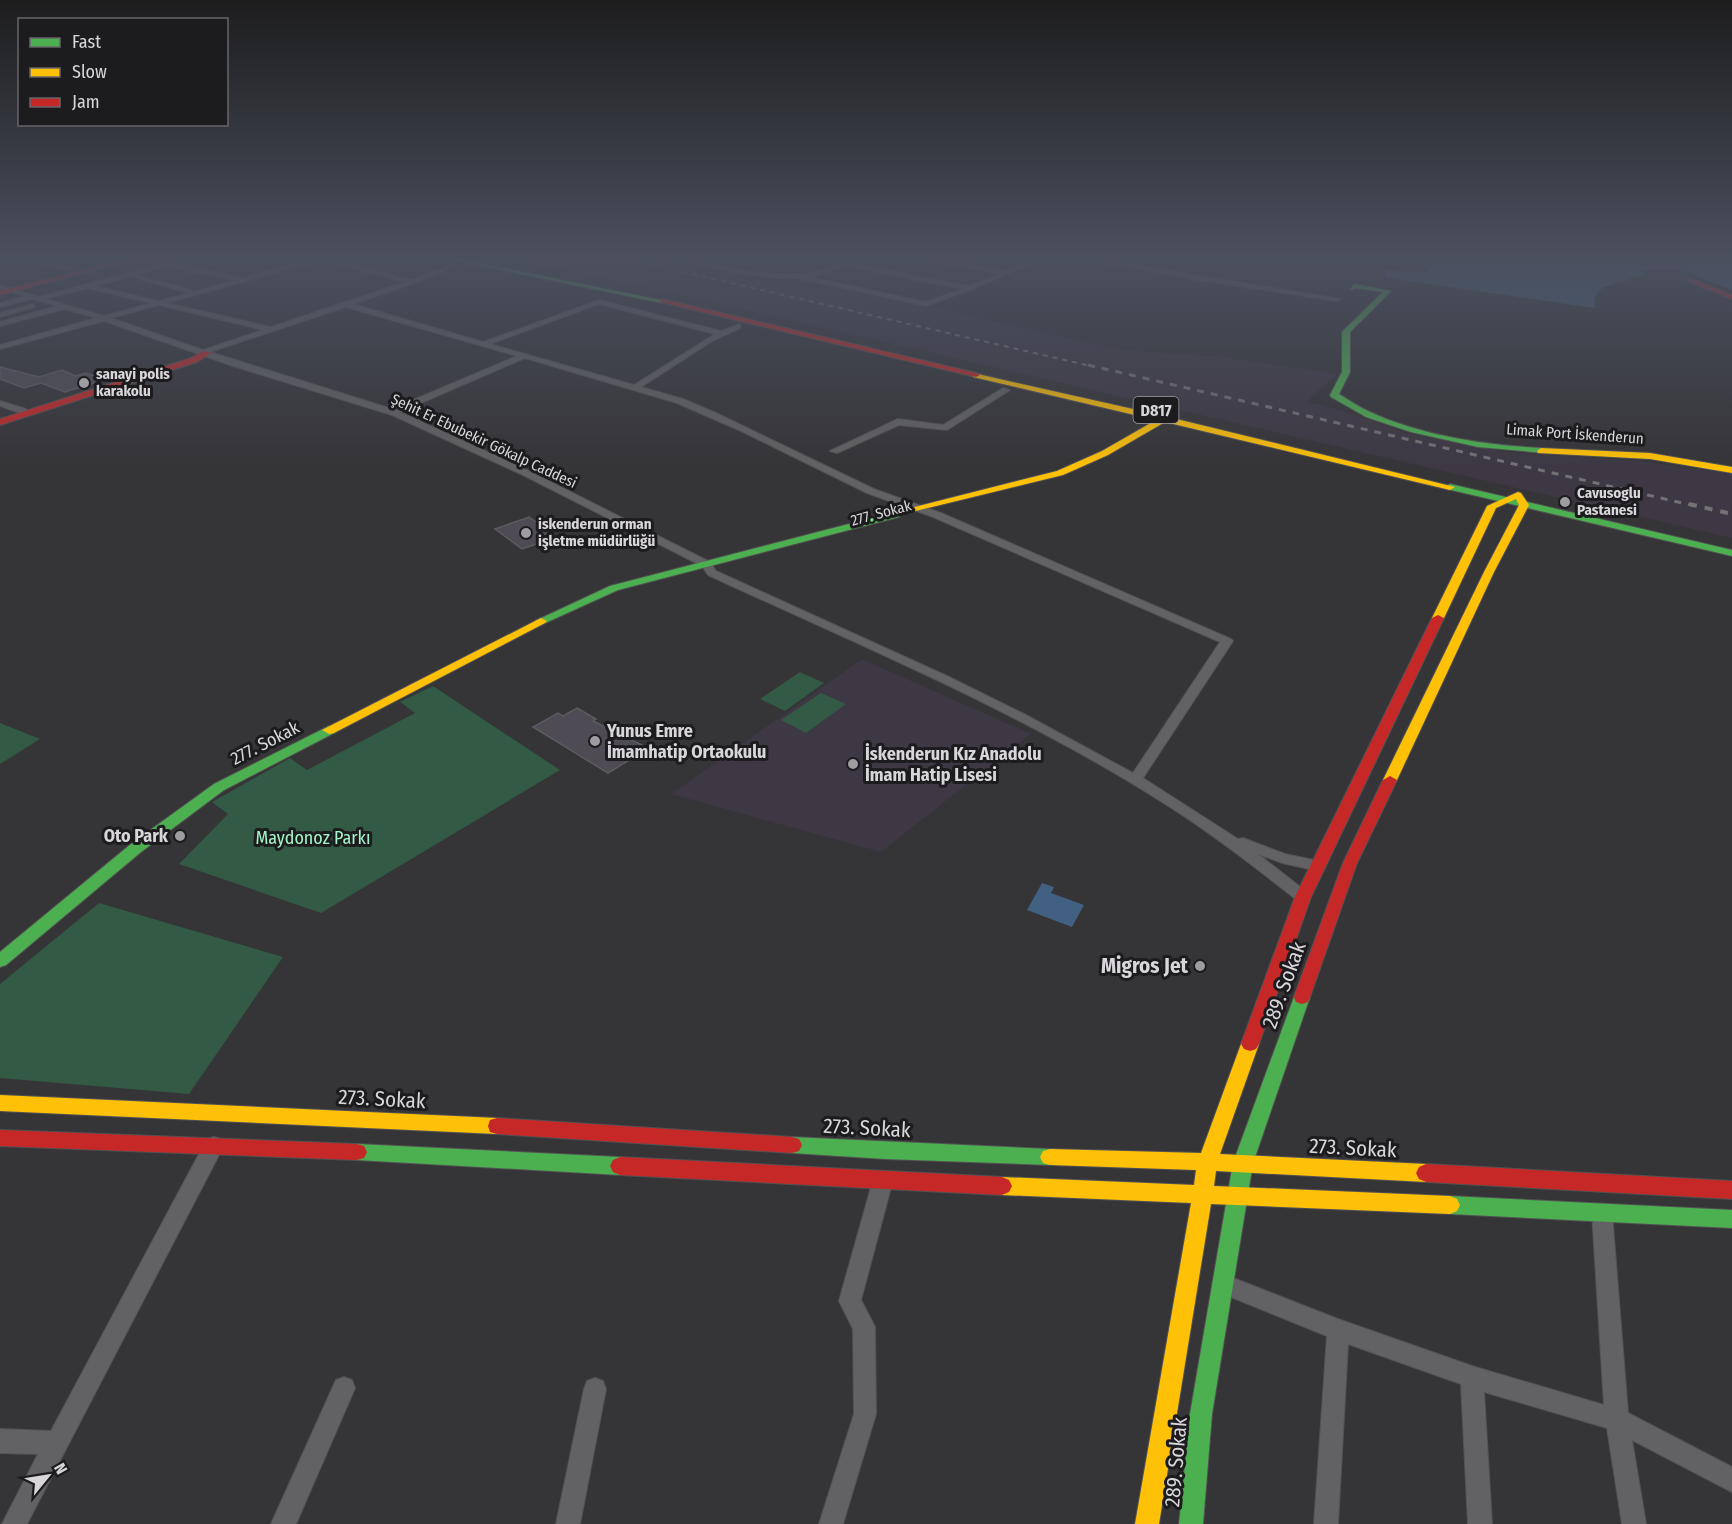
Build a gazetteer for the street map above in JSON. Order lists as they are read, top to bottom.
{
  "streets": {
    "main road": [
      "D817",
      "Limak Port İskenderun",
      "277. Sokak",
      "289. Sokak",
      "273. Sokak"
    ],
    "street": ["Şehit Er Ebubekir Gökalp Caddesi"]
  },
  "crossings": [
    ["D817", "277. Sokak"],
    ["D817", "289. Sokak"],
    ["Şehit Er Ebubekir Gökalp Caddesi", "277. Sokak"],
    ["289. Sokak", "273. Sokak"]
  ],
  "parks": ["Maydonoz Parkı"],
  "places": [
    "sanayi polis karakolu",
    "Cavusoglu Pastanesi",
    "iskenderun orman işletme müdürlüğü",
    "Yunus Emre İmamhatip Ortaokulu",
    "İskenderun Kız Anadolu İmam Hatip Lisesi",
    "Oto Park",
    "Migros Jet"
  ],
  "legend": ["Fast", "Slow", "Jam"],
  "north": "top right"
}
